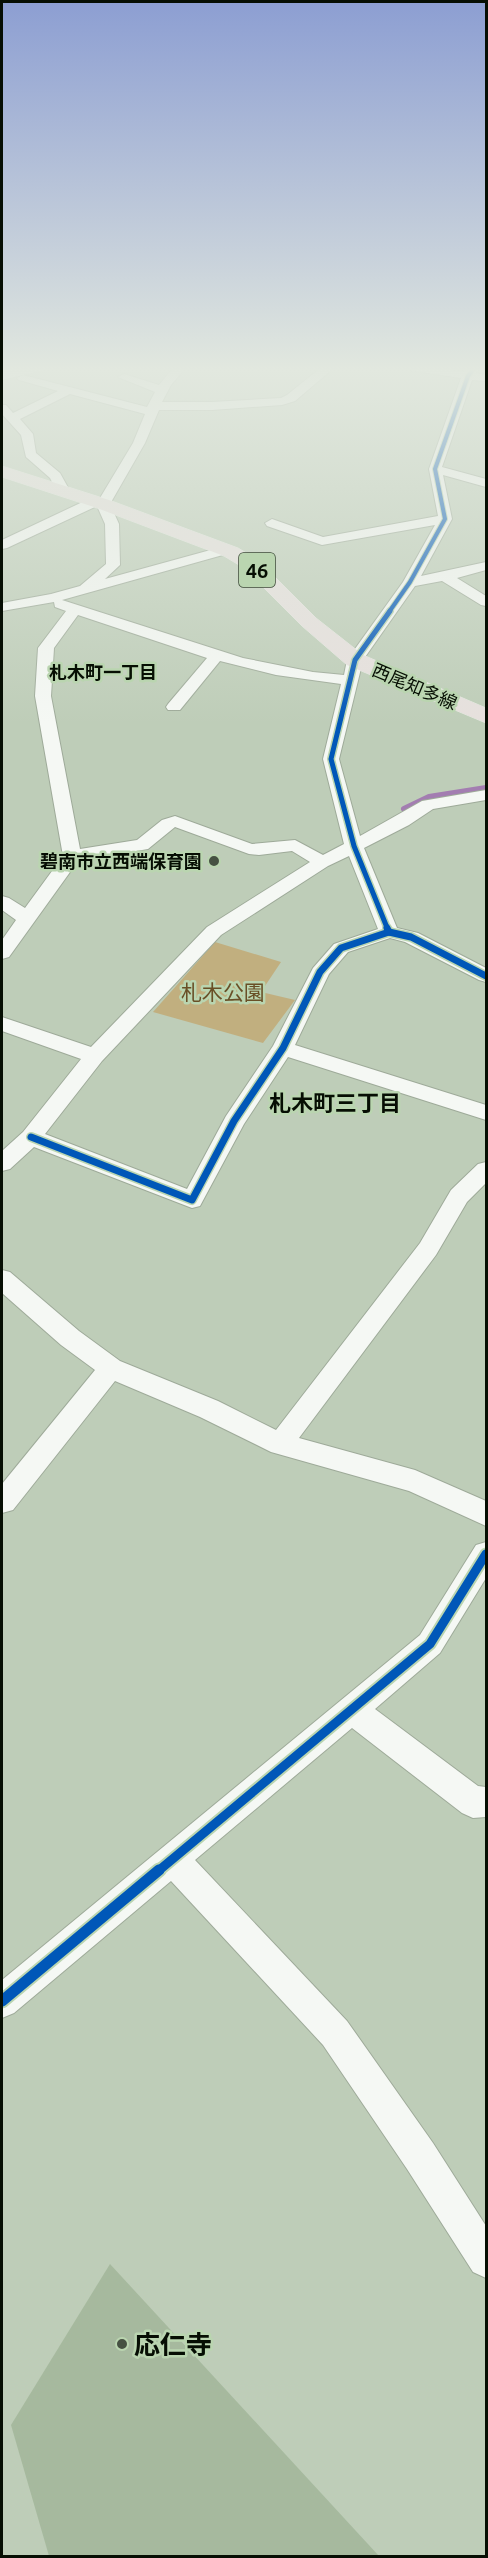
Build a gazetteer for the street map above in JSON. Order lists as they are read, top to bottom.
{
  "streets": {
    "main road": ["46", "西尾知多線"]
  },
  "districts": ["札木町一丁目", "札木町三丁目"],
  "parks": ["札木公園"],
  "places": ["碧南市立西端保育園", "応仁寺"]
}
